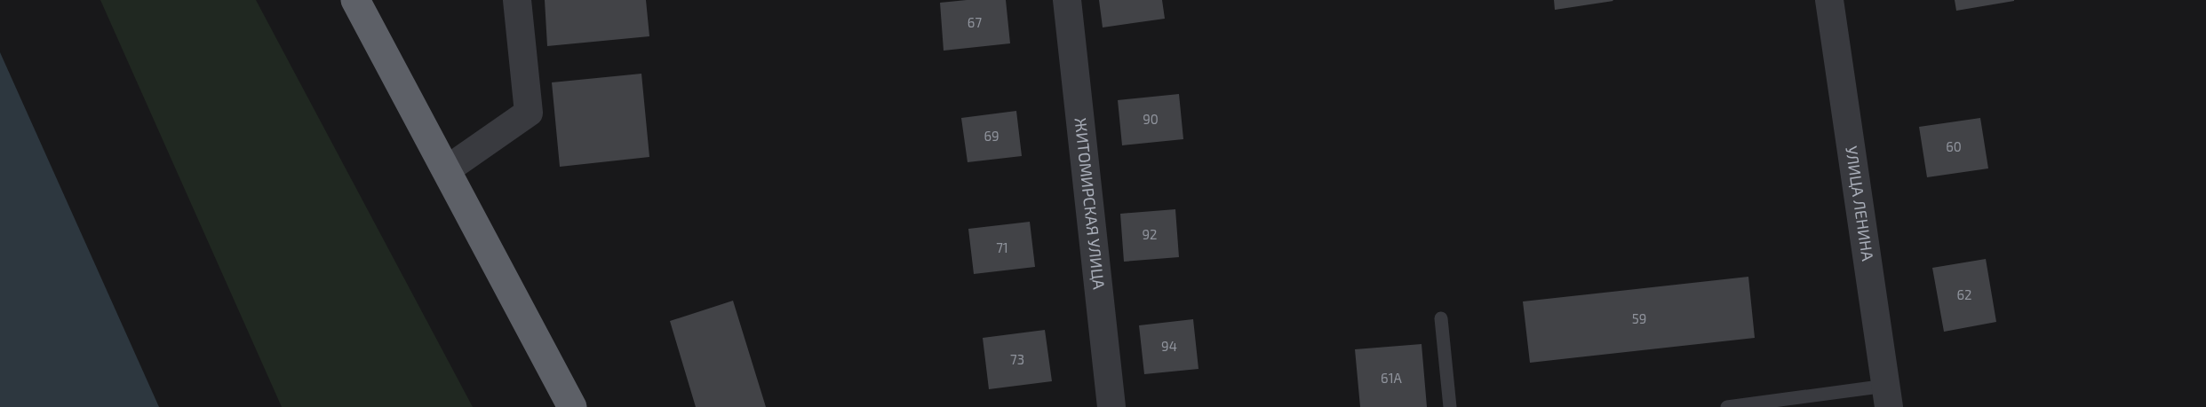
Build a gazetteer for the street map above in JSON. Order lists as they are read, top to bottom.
{
  "streets": {
    "street": ["УЛИЦА ЛЕНИНА", "ЖИТОМИРСКАЯ УЛИЦА"]
  },
  "house_numbers": [
    "67",
    "90",
    "69",
    "60",
    "92",
    "71",
    "62",
    "59",
    "94",
    "73",
    "61А"
  ]
}
